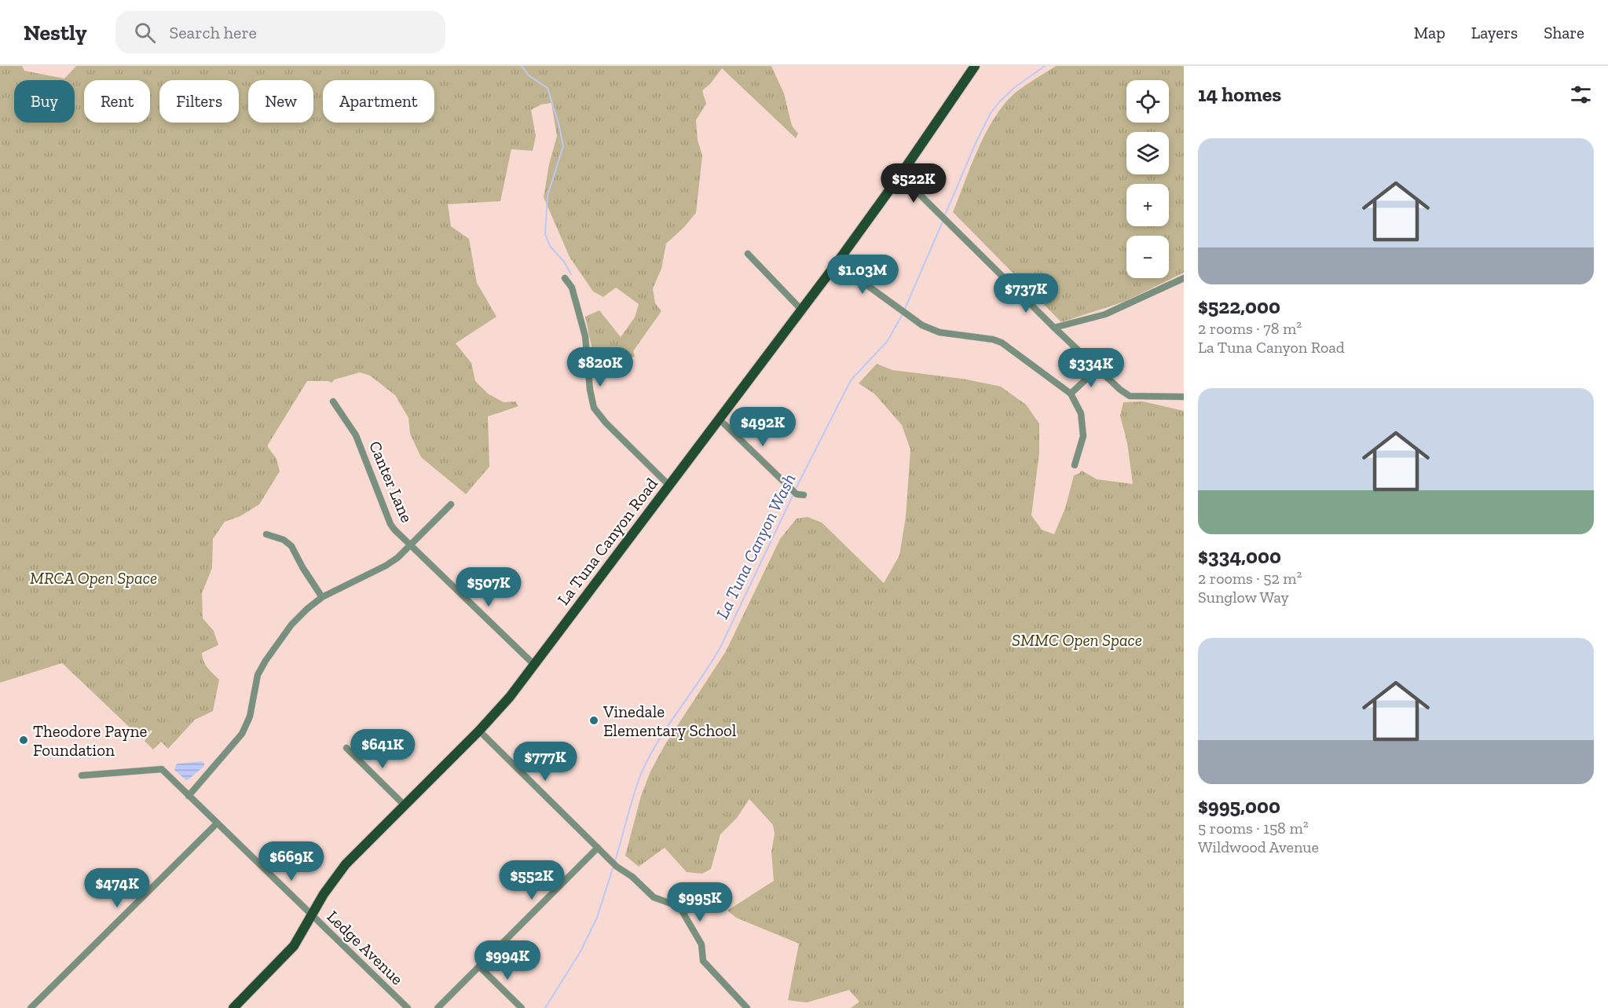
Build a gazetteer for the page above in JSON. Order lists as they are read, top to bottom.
{
  "streets": {
    "main road": ["La Tuna Canyon Road"],
    "street": ["Canter Lane", "Ledge Avenue"]
  },
  "crossings": [
    ["Canter Lane", "La Tuna Canyon Road"],
    ["La Tuna Canyon Road", "Ledge Avenue"]
  ],
  "water": ["La Tuna Canyon Wash"],
  "parks": ["MRCA Open Space", "SMMC Open Space"],
  "places": ["Vinedale Elementary School", "Theodore Payne Foundation"],
  "page": {
    "header": "Nestly",
    "search": "Search here",
    "nav": ["Map", "Layers", "Share"],
    "heading": "14 homes",
    "map_buttons": ["+", "−"],
    "chip": [
      "Buy",
      "Rent",
      "Filters",
      "New",
      "Apartment"
    ],
    "list": [
      {
        "name": "$522,000",
        "note": "2 rooms · 78 m² · La Tuna Canyon Road"
      },
      {
        "name": "$334,000",
        "note": "2 rooms · 52 m² · Sunglow Way"
      },
      {
        "name": "$995,000",
        "note": "5 rooms · 158 m² · Wildwood Avenue"
      }
    ],
    "price": [
      "$522K",
      "$1.03M",
      "$737K",
      "$820K",
      "$334K",
      "$492K",
      "$507K",
      "$641K",
      "$777K",
      "$669K",
      "$552K",
      "$474K",
      "$995K",
      "$994K"
    ]
  }
}
